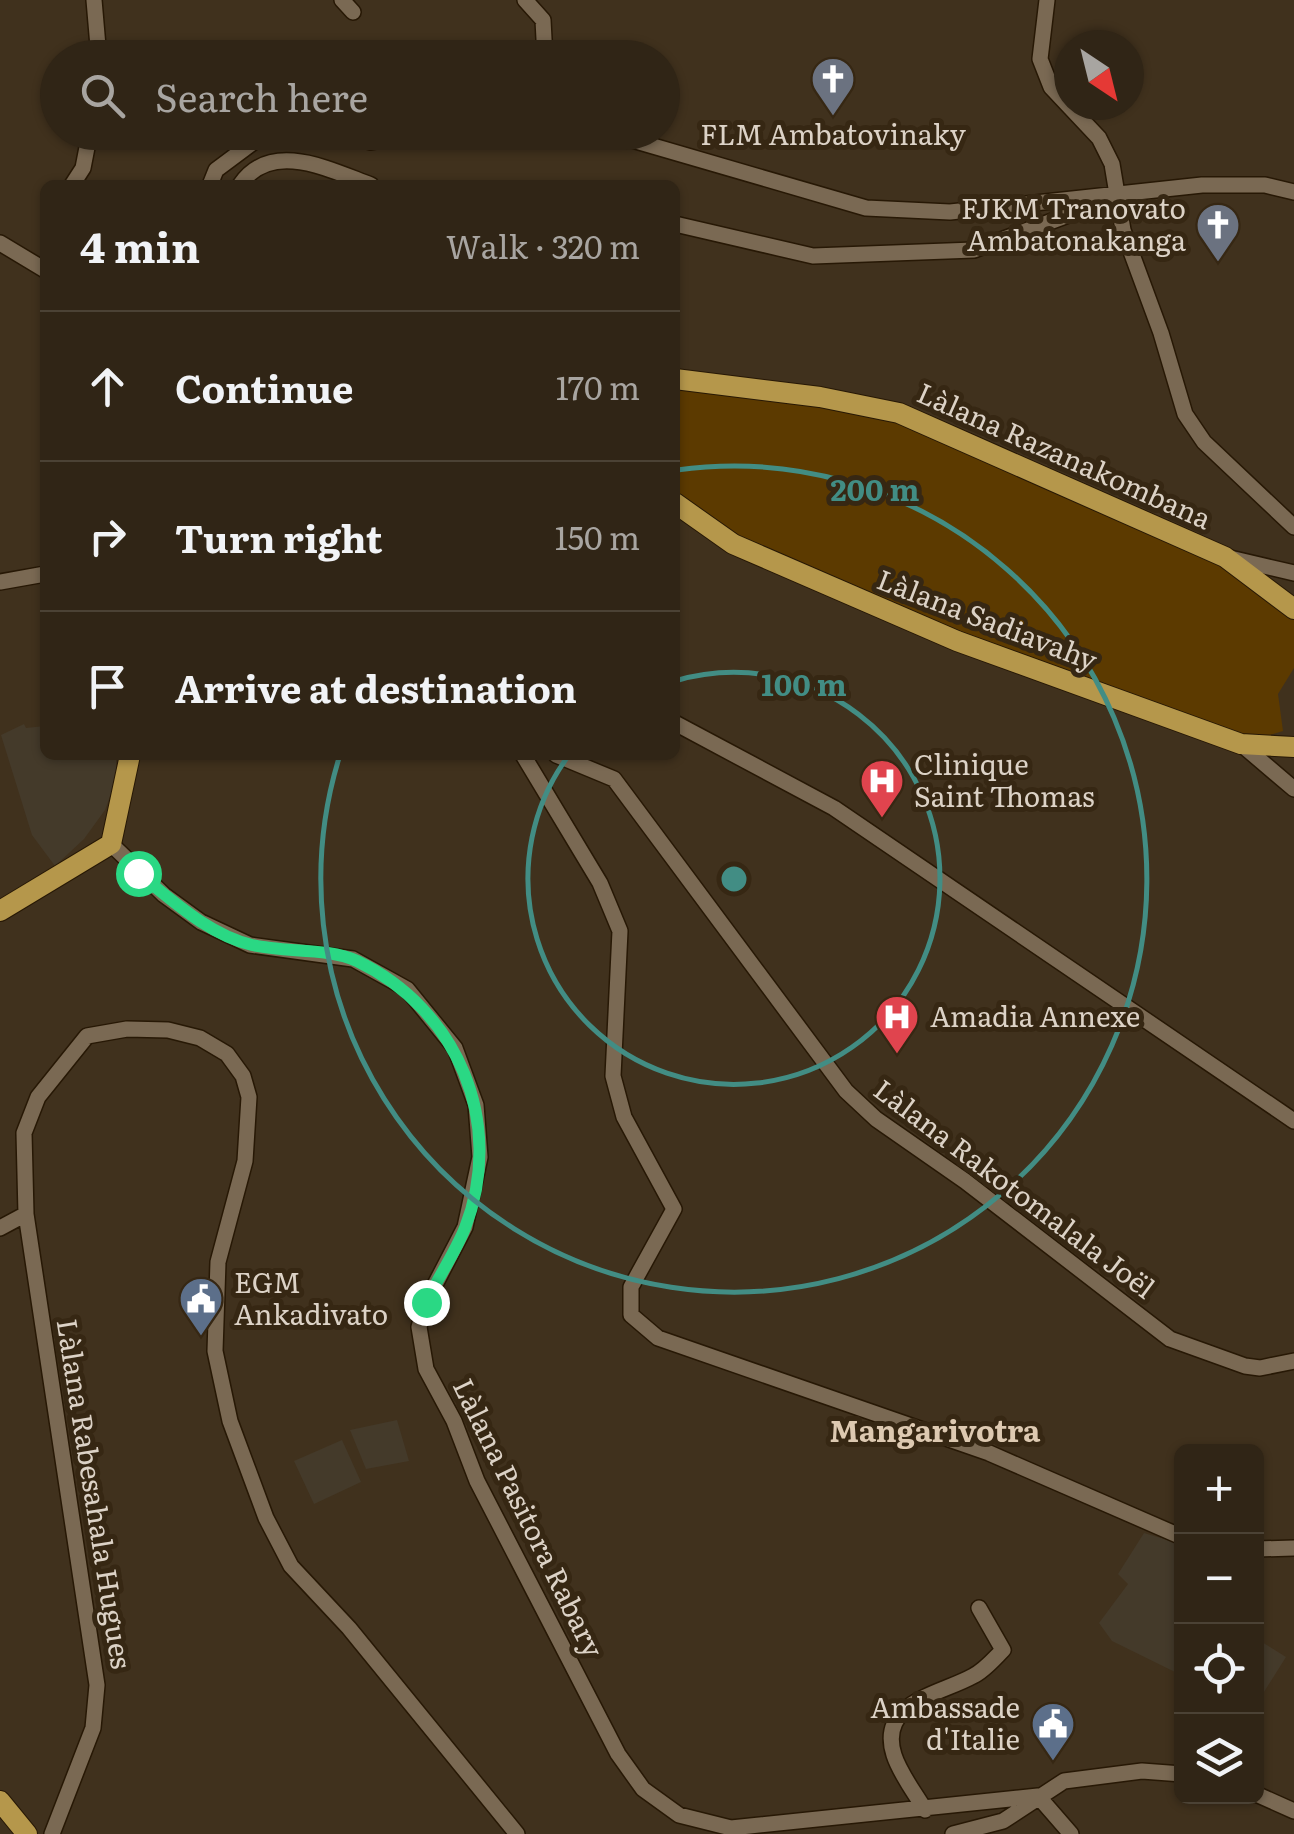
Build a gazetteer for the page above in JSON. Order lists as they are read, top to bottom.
{
  "streets": {
    "main road": ["Làlana Razanakombana", "Làlana Sadiavahy"],
    "street": ["Làlana Rakotomalala Joël", "Làlana Rabesahala Hugues", "Làlana Pasitora Rabary"]
  },
  "districts": ["Mangarivotra"],
  "places": {
    "church": ["FLM Ambatovinaky", "FJKM Tranovato Ambatonakanga"],
    "hospital": ["Clinique Saint Thomas", "Amadia Annexe"],
    "public building": ["EGM Ankadivato", "Ambassade d'Italie"]
  },
  "north": "bottom right",
  "page": {
    "search": "Search here",
    "heading": ["4 min", "Walk · 320 m"],
    "list": [
      ["Continue", "170 m"],
      ["Turn right", "150 m"],
      "Arrive at destination"
    ],
    "map_buttons": ["+", "−"]
  },
  "rings": ["200 m", "100 m"]
}
